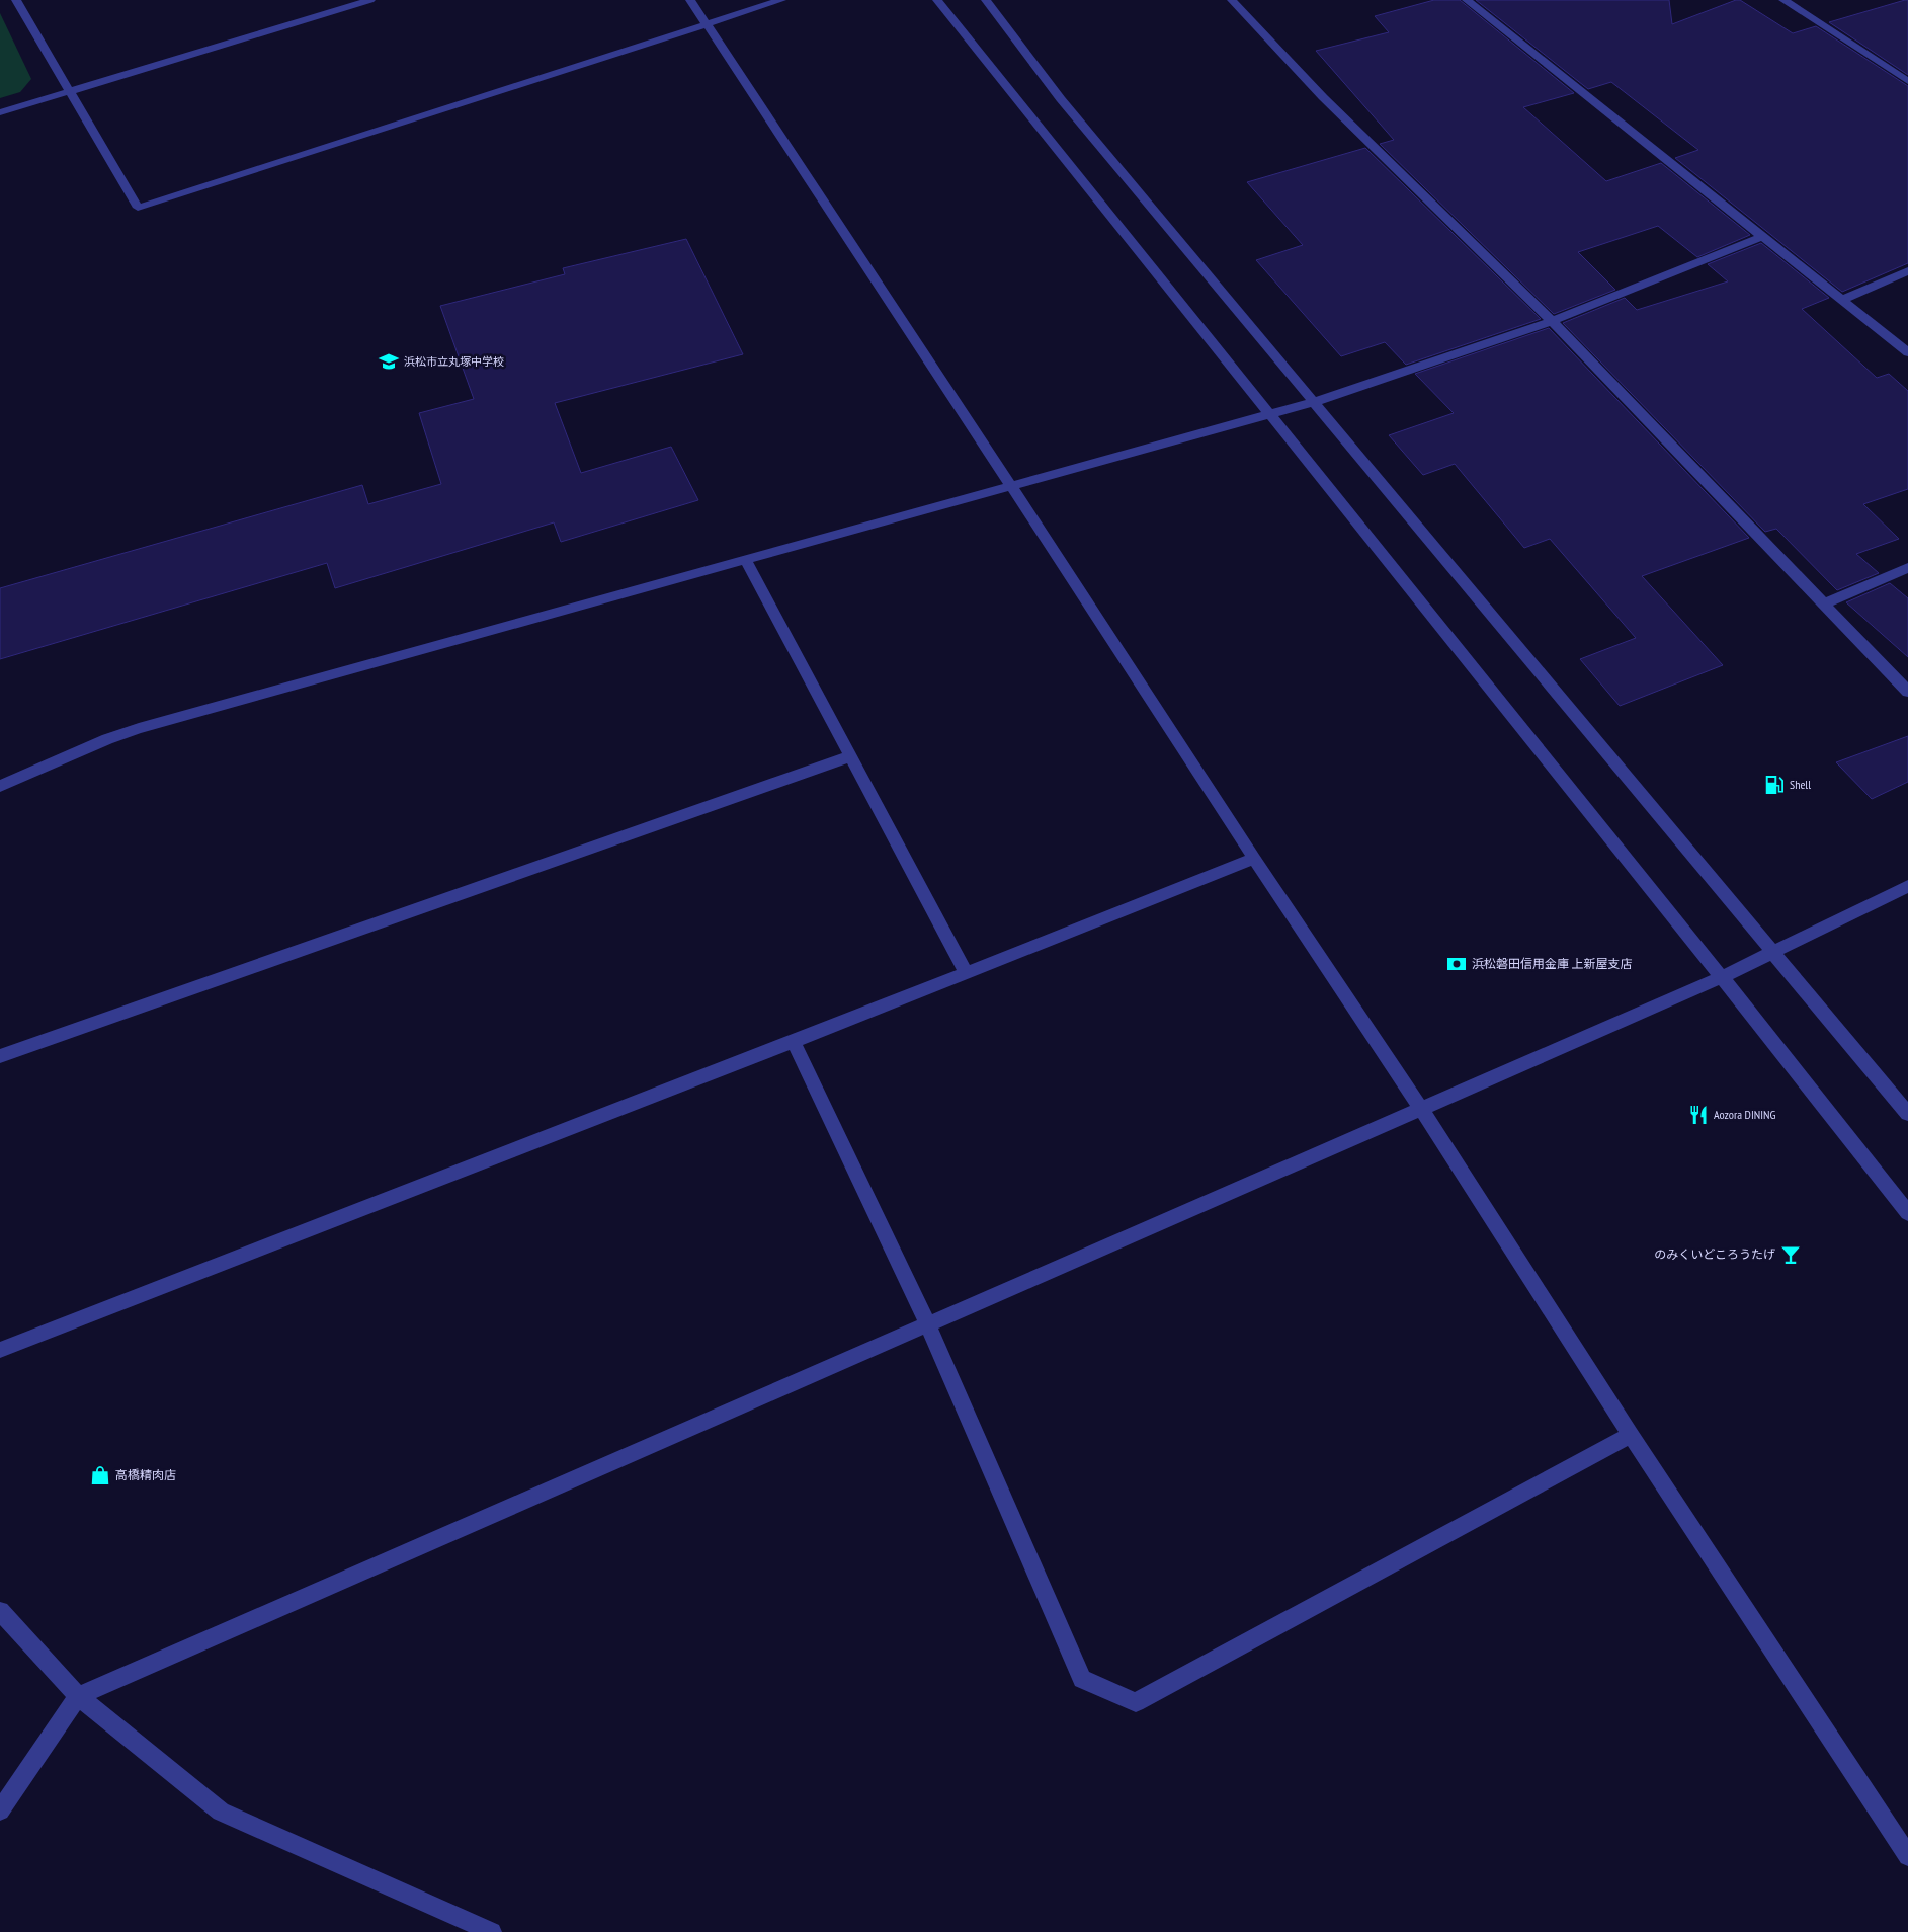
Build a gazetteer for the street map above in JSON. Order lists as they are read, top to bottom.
{
  "places": {
    "school or university": ["浜松市立丸塚中学校"],
    "fuel station": ["Shell"],
    "bank": ["浜松磐田信用金庫 上新屋支店"],
    "restaurant": ["Aozora DINING"],
    "bar": ["のみくいどころうたげ"],
    "shop": ["高橋精肉店"]
  }
}
